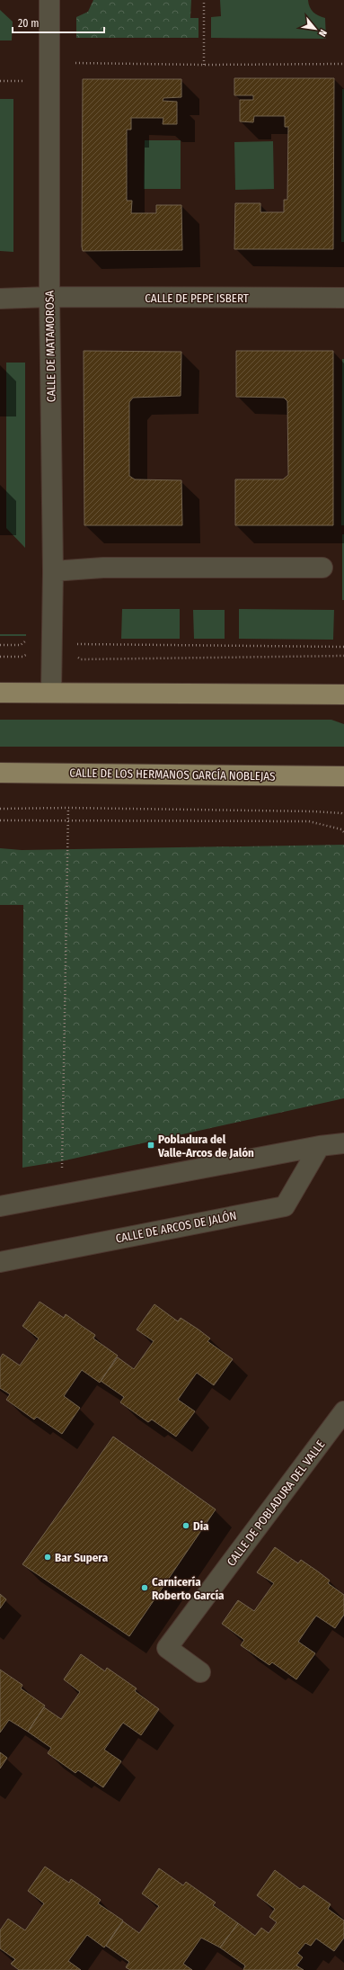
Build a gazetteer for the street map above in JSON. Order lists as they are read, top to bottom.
{
  "streets": {
    "main road": ["CALLE DE LOS HERMANOS GARCÍA NOBLEJAS"],
    "street": [
      "CALLE DE PEPE ISBERT",
      "CALLE DE MATAMOROSA",
      "CALLE DE ARCOS DE JALÓN",
      "CALLE DE POBLADURA DEL VALLE"
    ]
  },
  "crossings": [
    ["CALLE DE PEPE ISBERT", "CALLE DE MATAMOROSA"]
  ],
  "places": {
    "transit": ["Pobladura del Valle-Arcos de Jalón"],
    "other": ["Dia", "Bar Supera", "Carnicería Roberto García"]
  },
  "scale_bar": "20 m",
  "north": "bottom right"
}
